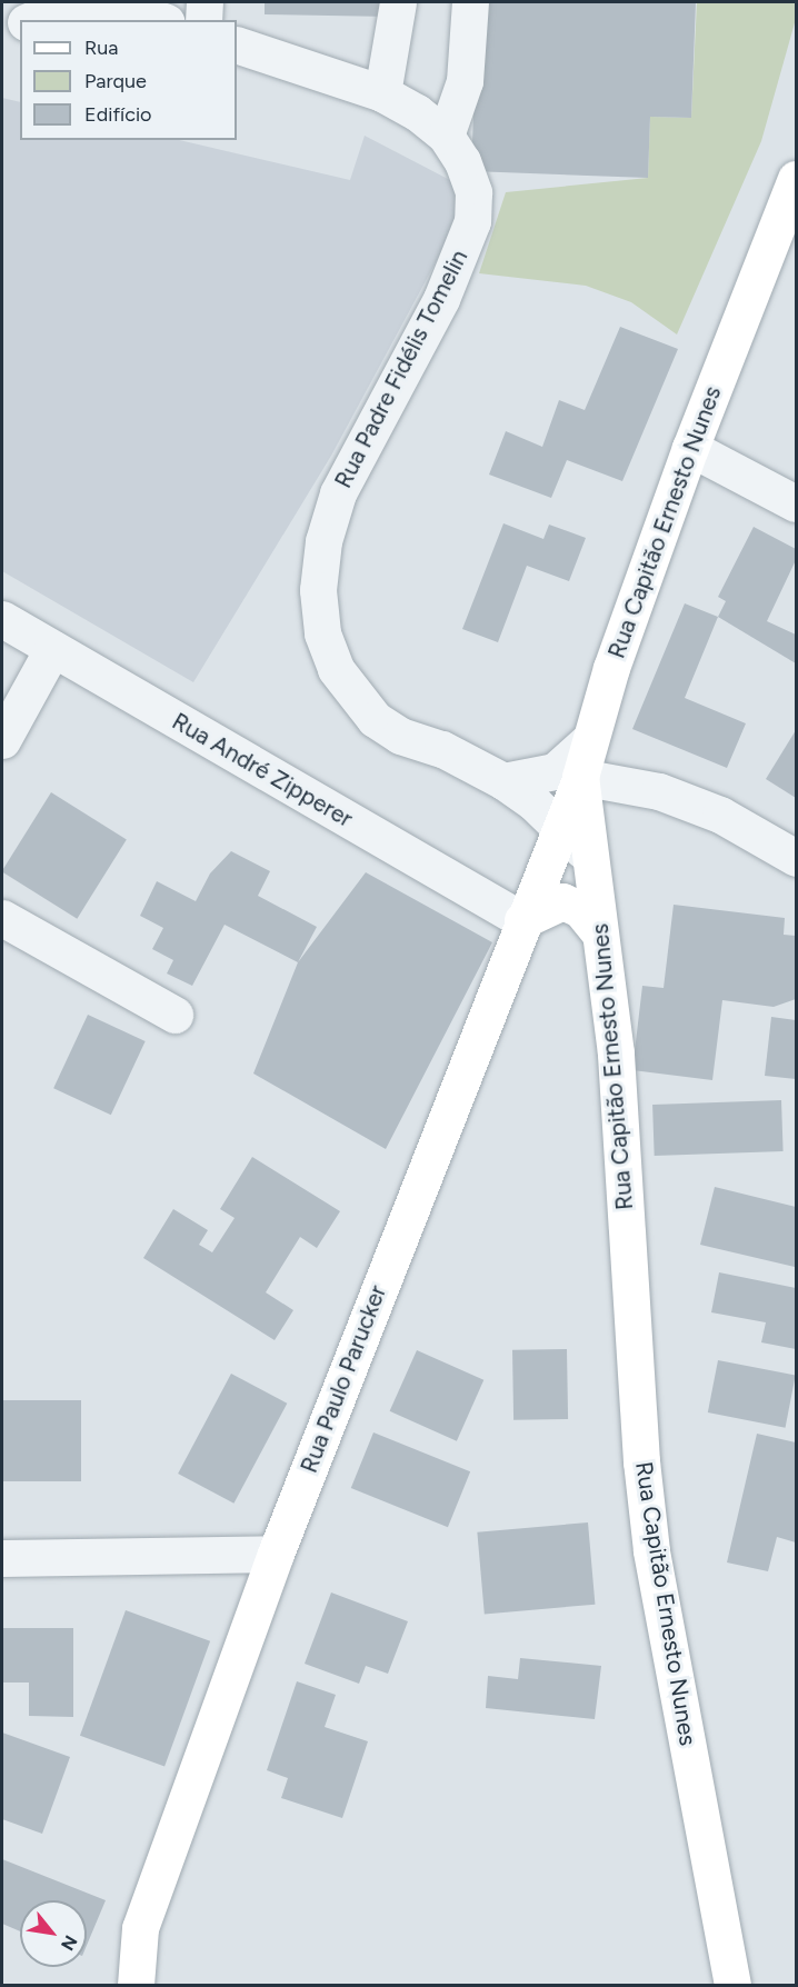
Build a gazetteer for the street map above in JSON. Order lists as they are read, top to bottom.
{
  "streets": {
    "main road": ["Rua Capitão Ernesto Nunes", "Rua Paulo Parucker"],
    "street": ["Rua Padre Fidélis Tomelin", "Rua André Zipperer"]
  },
  "crossings": [
    ["Rua Padre Fidélis Tomelin", "Rua Capitão Ernesto Nunes"],
    ["Rua Padre Fidélis Tomelin", "Rua Paulo Parucker"],
    ["Rua Capitão Ernesto Nunes", "Rua Paulo Parucker"],
    ["Rua André Zipperer", "Rua Paulo Parucker"]
  ],
  "legend": ["Rua", "Parque", "Edifício"],
  "north": "bottom right"
}
